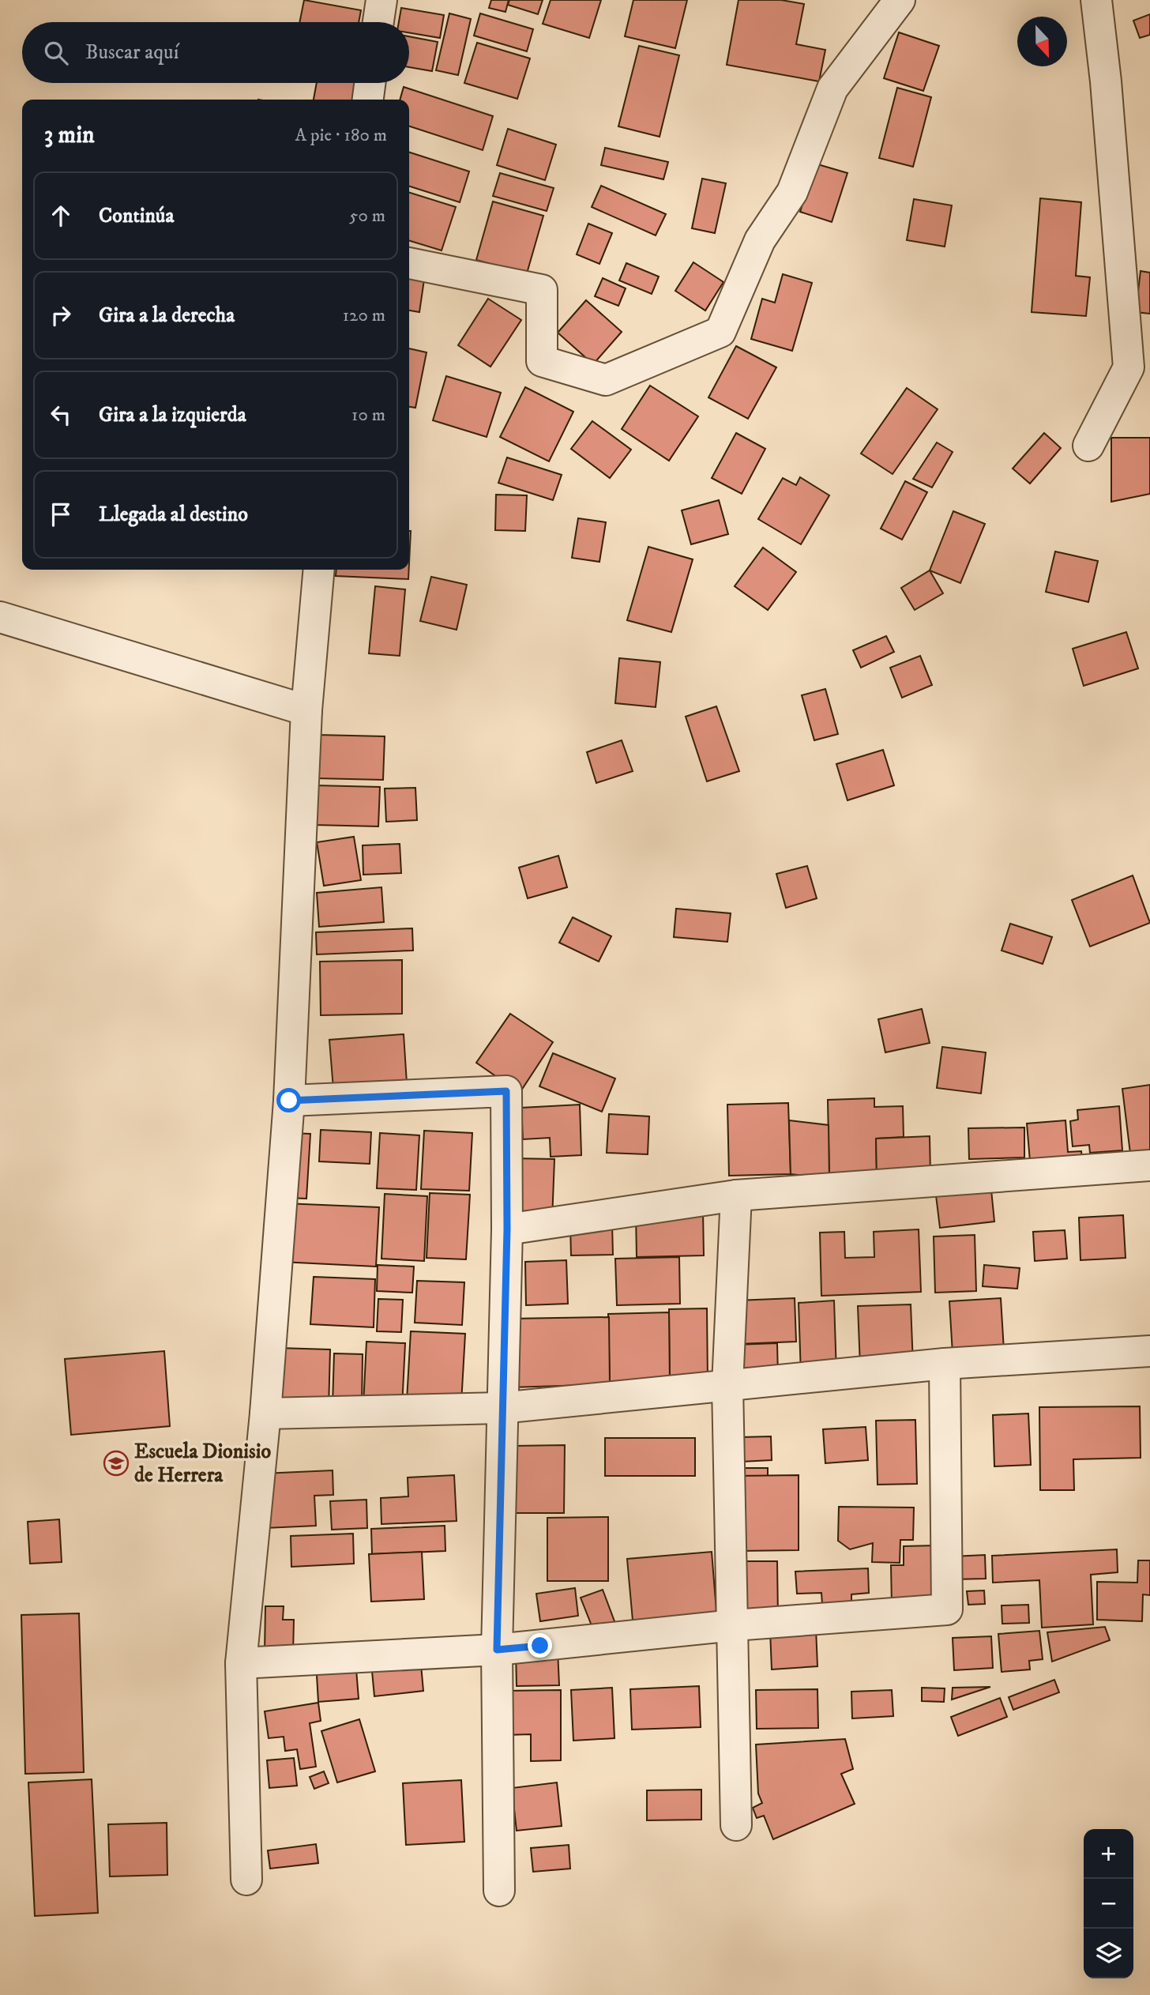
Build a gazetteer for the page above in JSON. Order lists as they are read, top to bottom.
{
  "places": {
    "school or university": ["Escuela Dionisio de Herrera"]
  },
  "north": "bottom",
  "page": {
    "search": "Buscar aquí",
    "heading": ["3 min", "A pie · 180 m"],
    "list": [
      ["Continúa", "50 m"],
      ["Gira a la derecha", "120 m"],
      ["Gira a la izquierda", "10 m"],
      "Llegada al destino"
    ],
    "map_buttons": ["+", "−"]
  }
}
